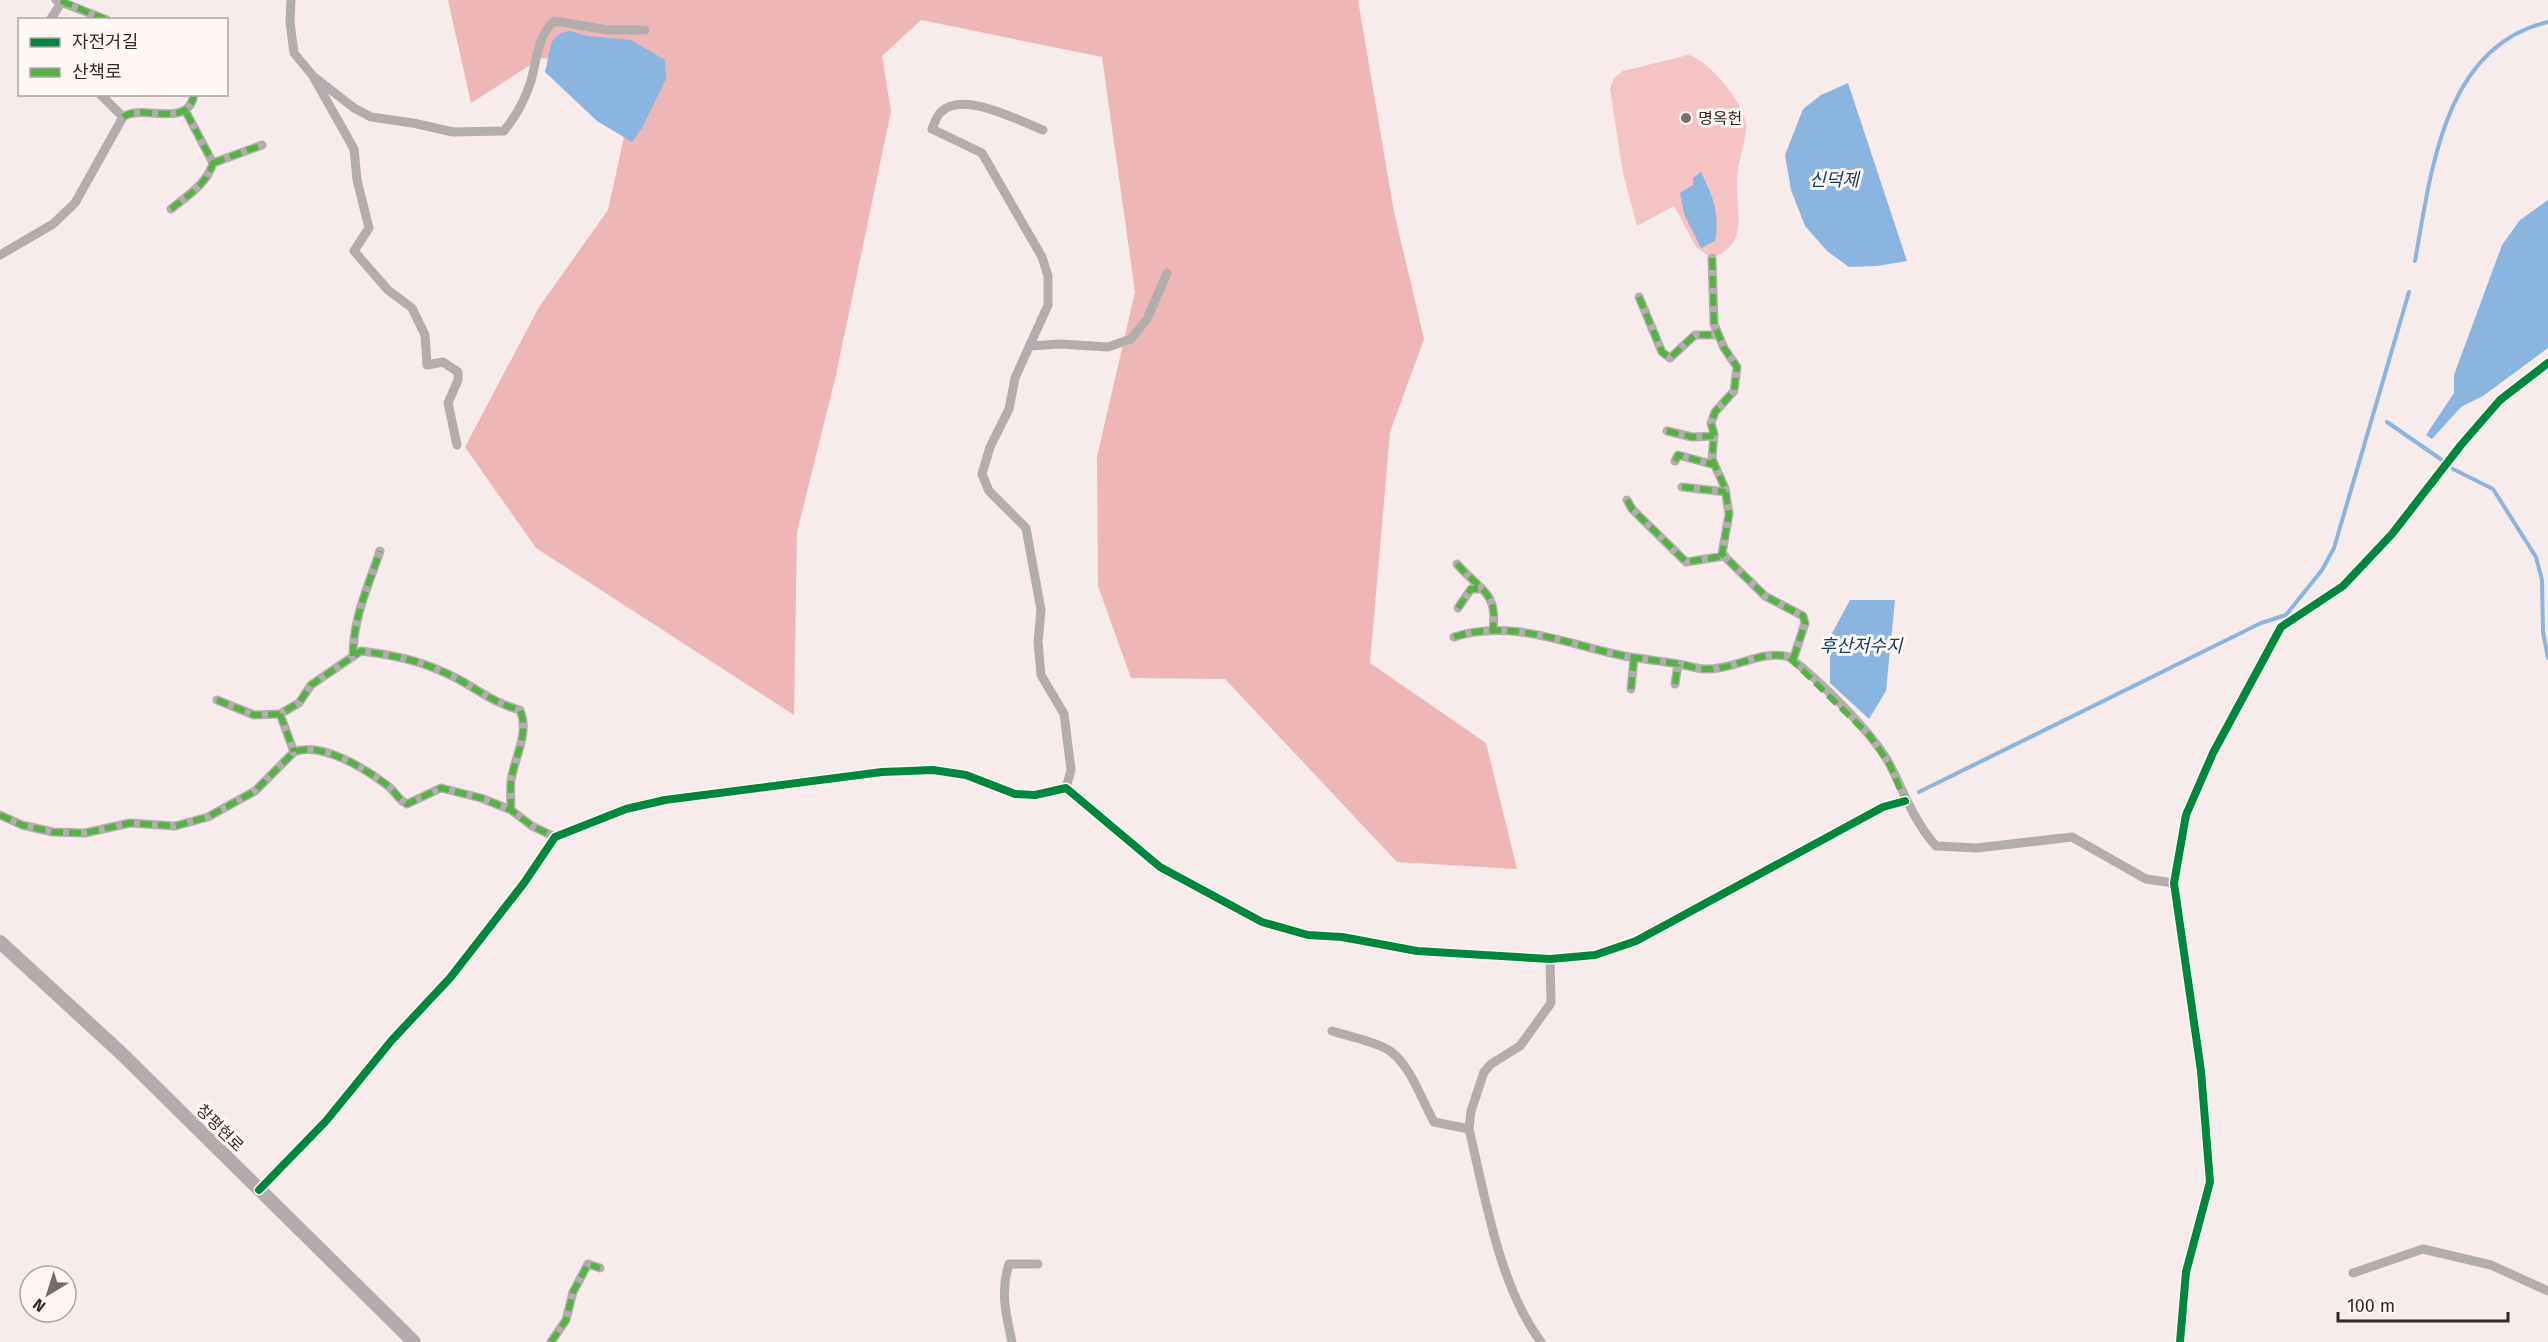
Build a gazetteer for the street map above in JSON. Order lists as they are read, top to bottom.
{
  "streets": {
    "main road": ["창평현로"]
  },
  "water": ["신덕제", "후산저수지"],
  "places": ["명옥헌"],
  "legend": ["자전거길", "산책로"],
  "scale_bar": "100 m",
  "north": "bottom left"
}
